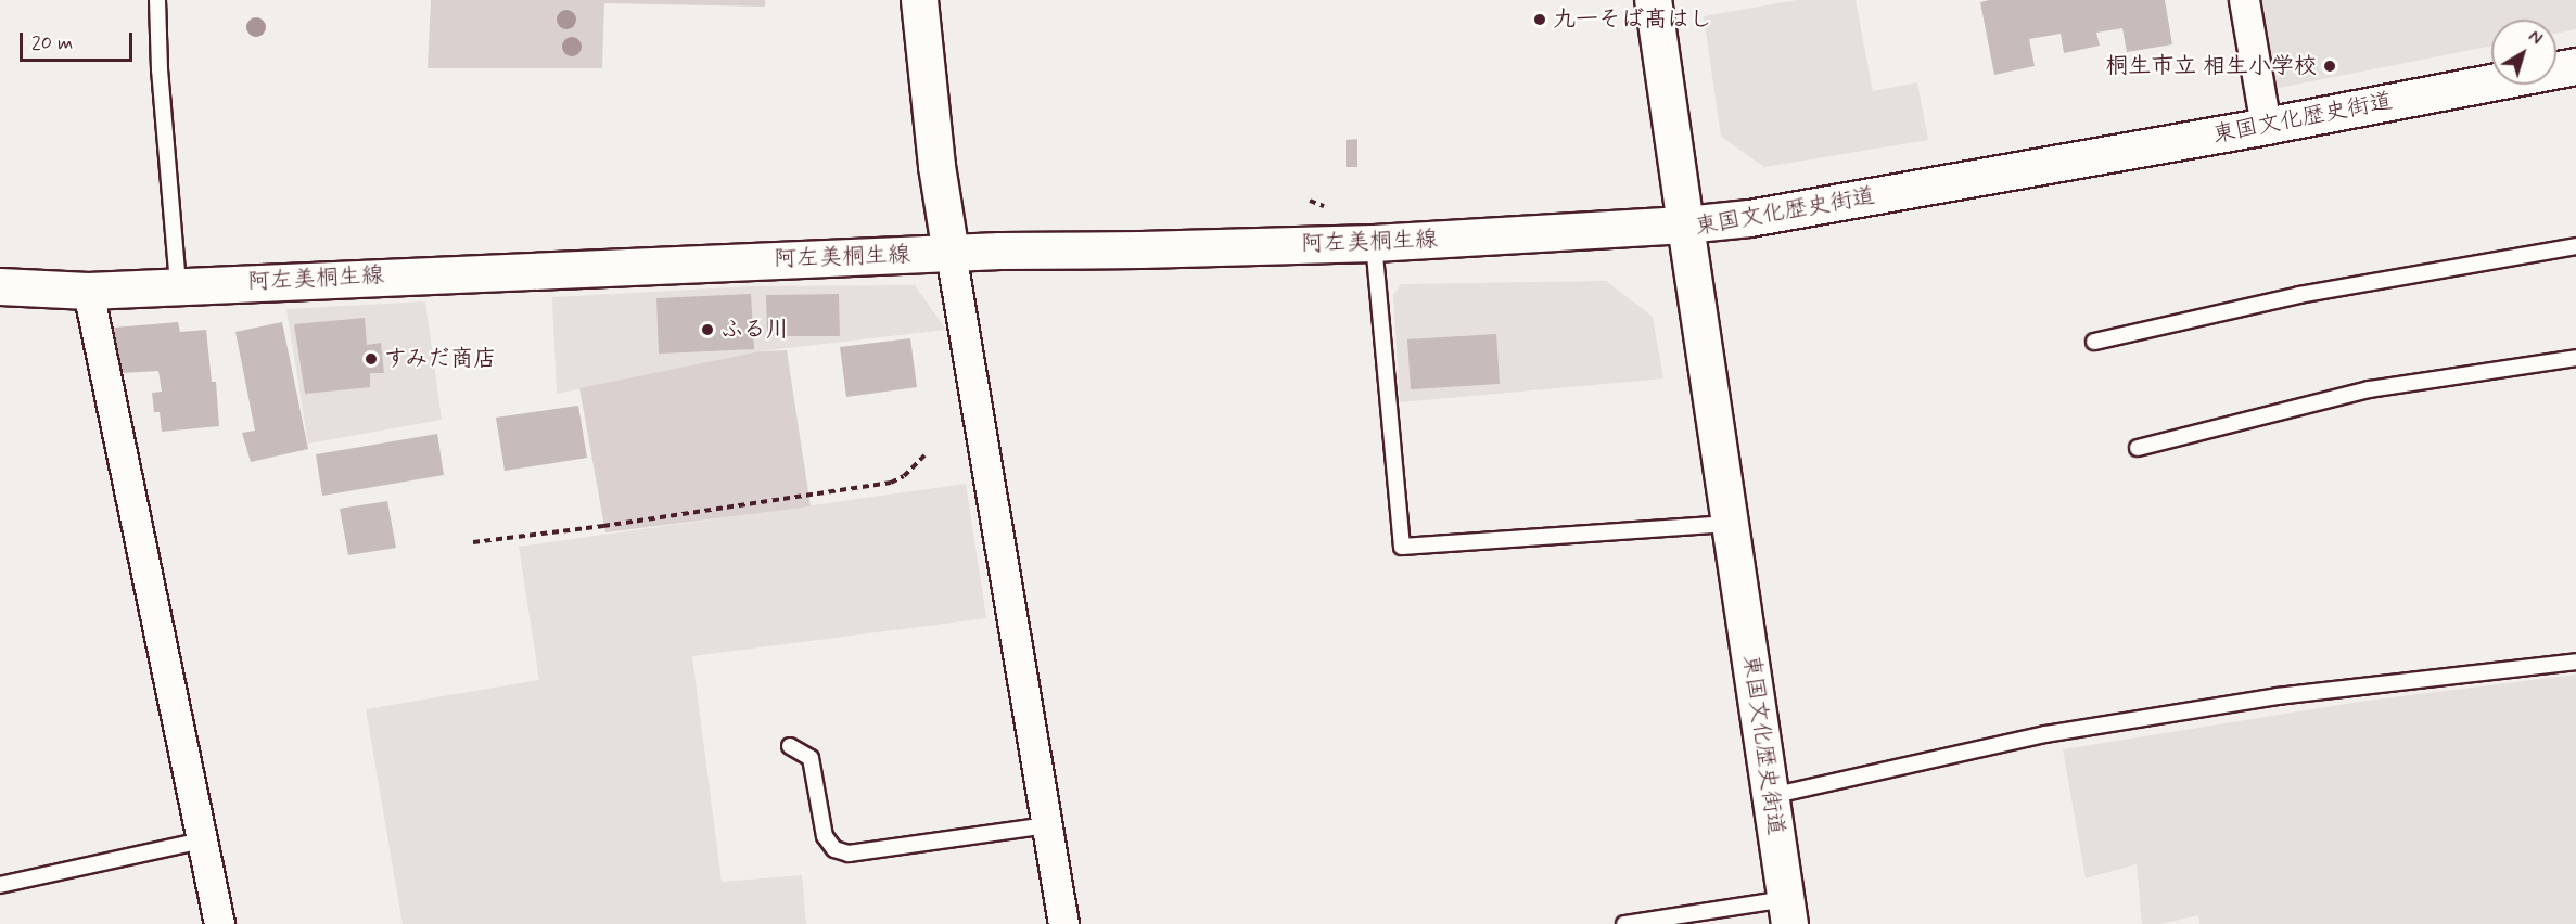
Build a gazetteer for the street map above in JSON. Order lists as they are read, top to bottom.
{
  "streets": {
    "main road": ["東国文化歴史街道", "阿左美桐生線"]
  },
  "crossings": [
    ["東国文化歴史街道", "阿左美桐生線"]
  ],
  "places": [
    "九一そば髙はし",
    "桐生市立 相生小学校",
    "ふる川",
    "すみだ商店"
  ],
  "scale_bar": "20 m",
  "north": "top right"
}
